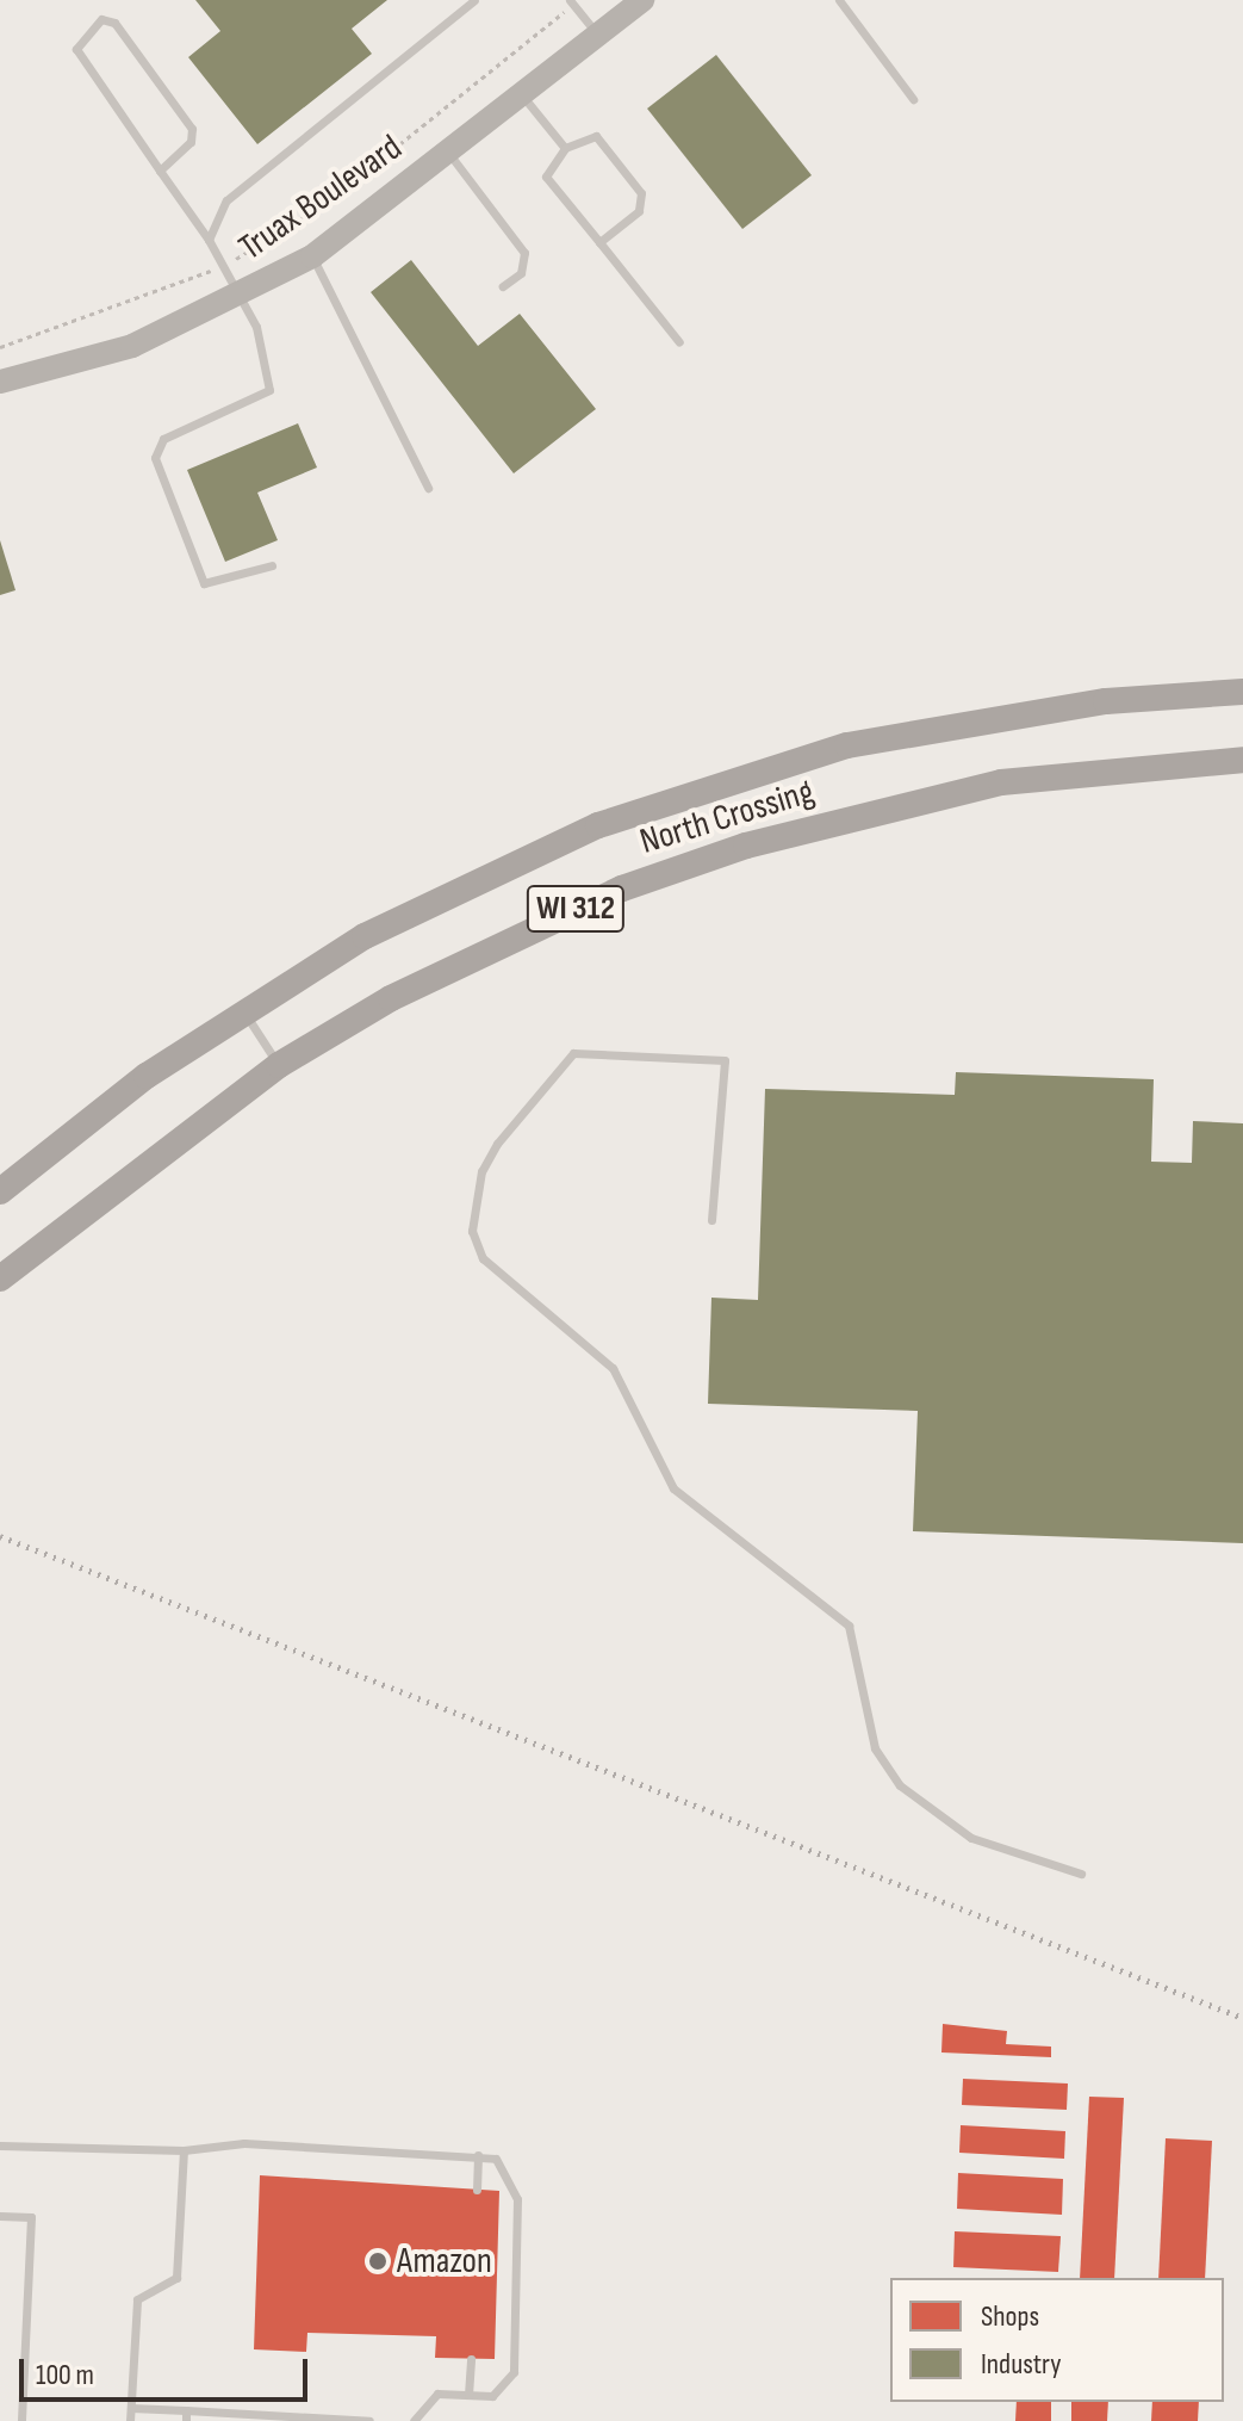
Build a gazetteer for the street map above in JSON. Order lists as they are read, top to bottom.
{
  "streets": {
    "main road": ["Truax Boulevard", "North Crossing", "WI 312"]
  },
  "places": ["Amazon"],
  "legend": ["Shops", "Industry"],
  "scale_bar": "100 m"
}
